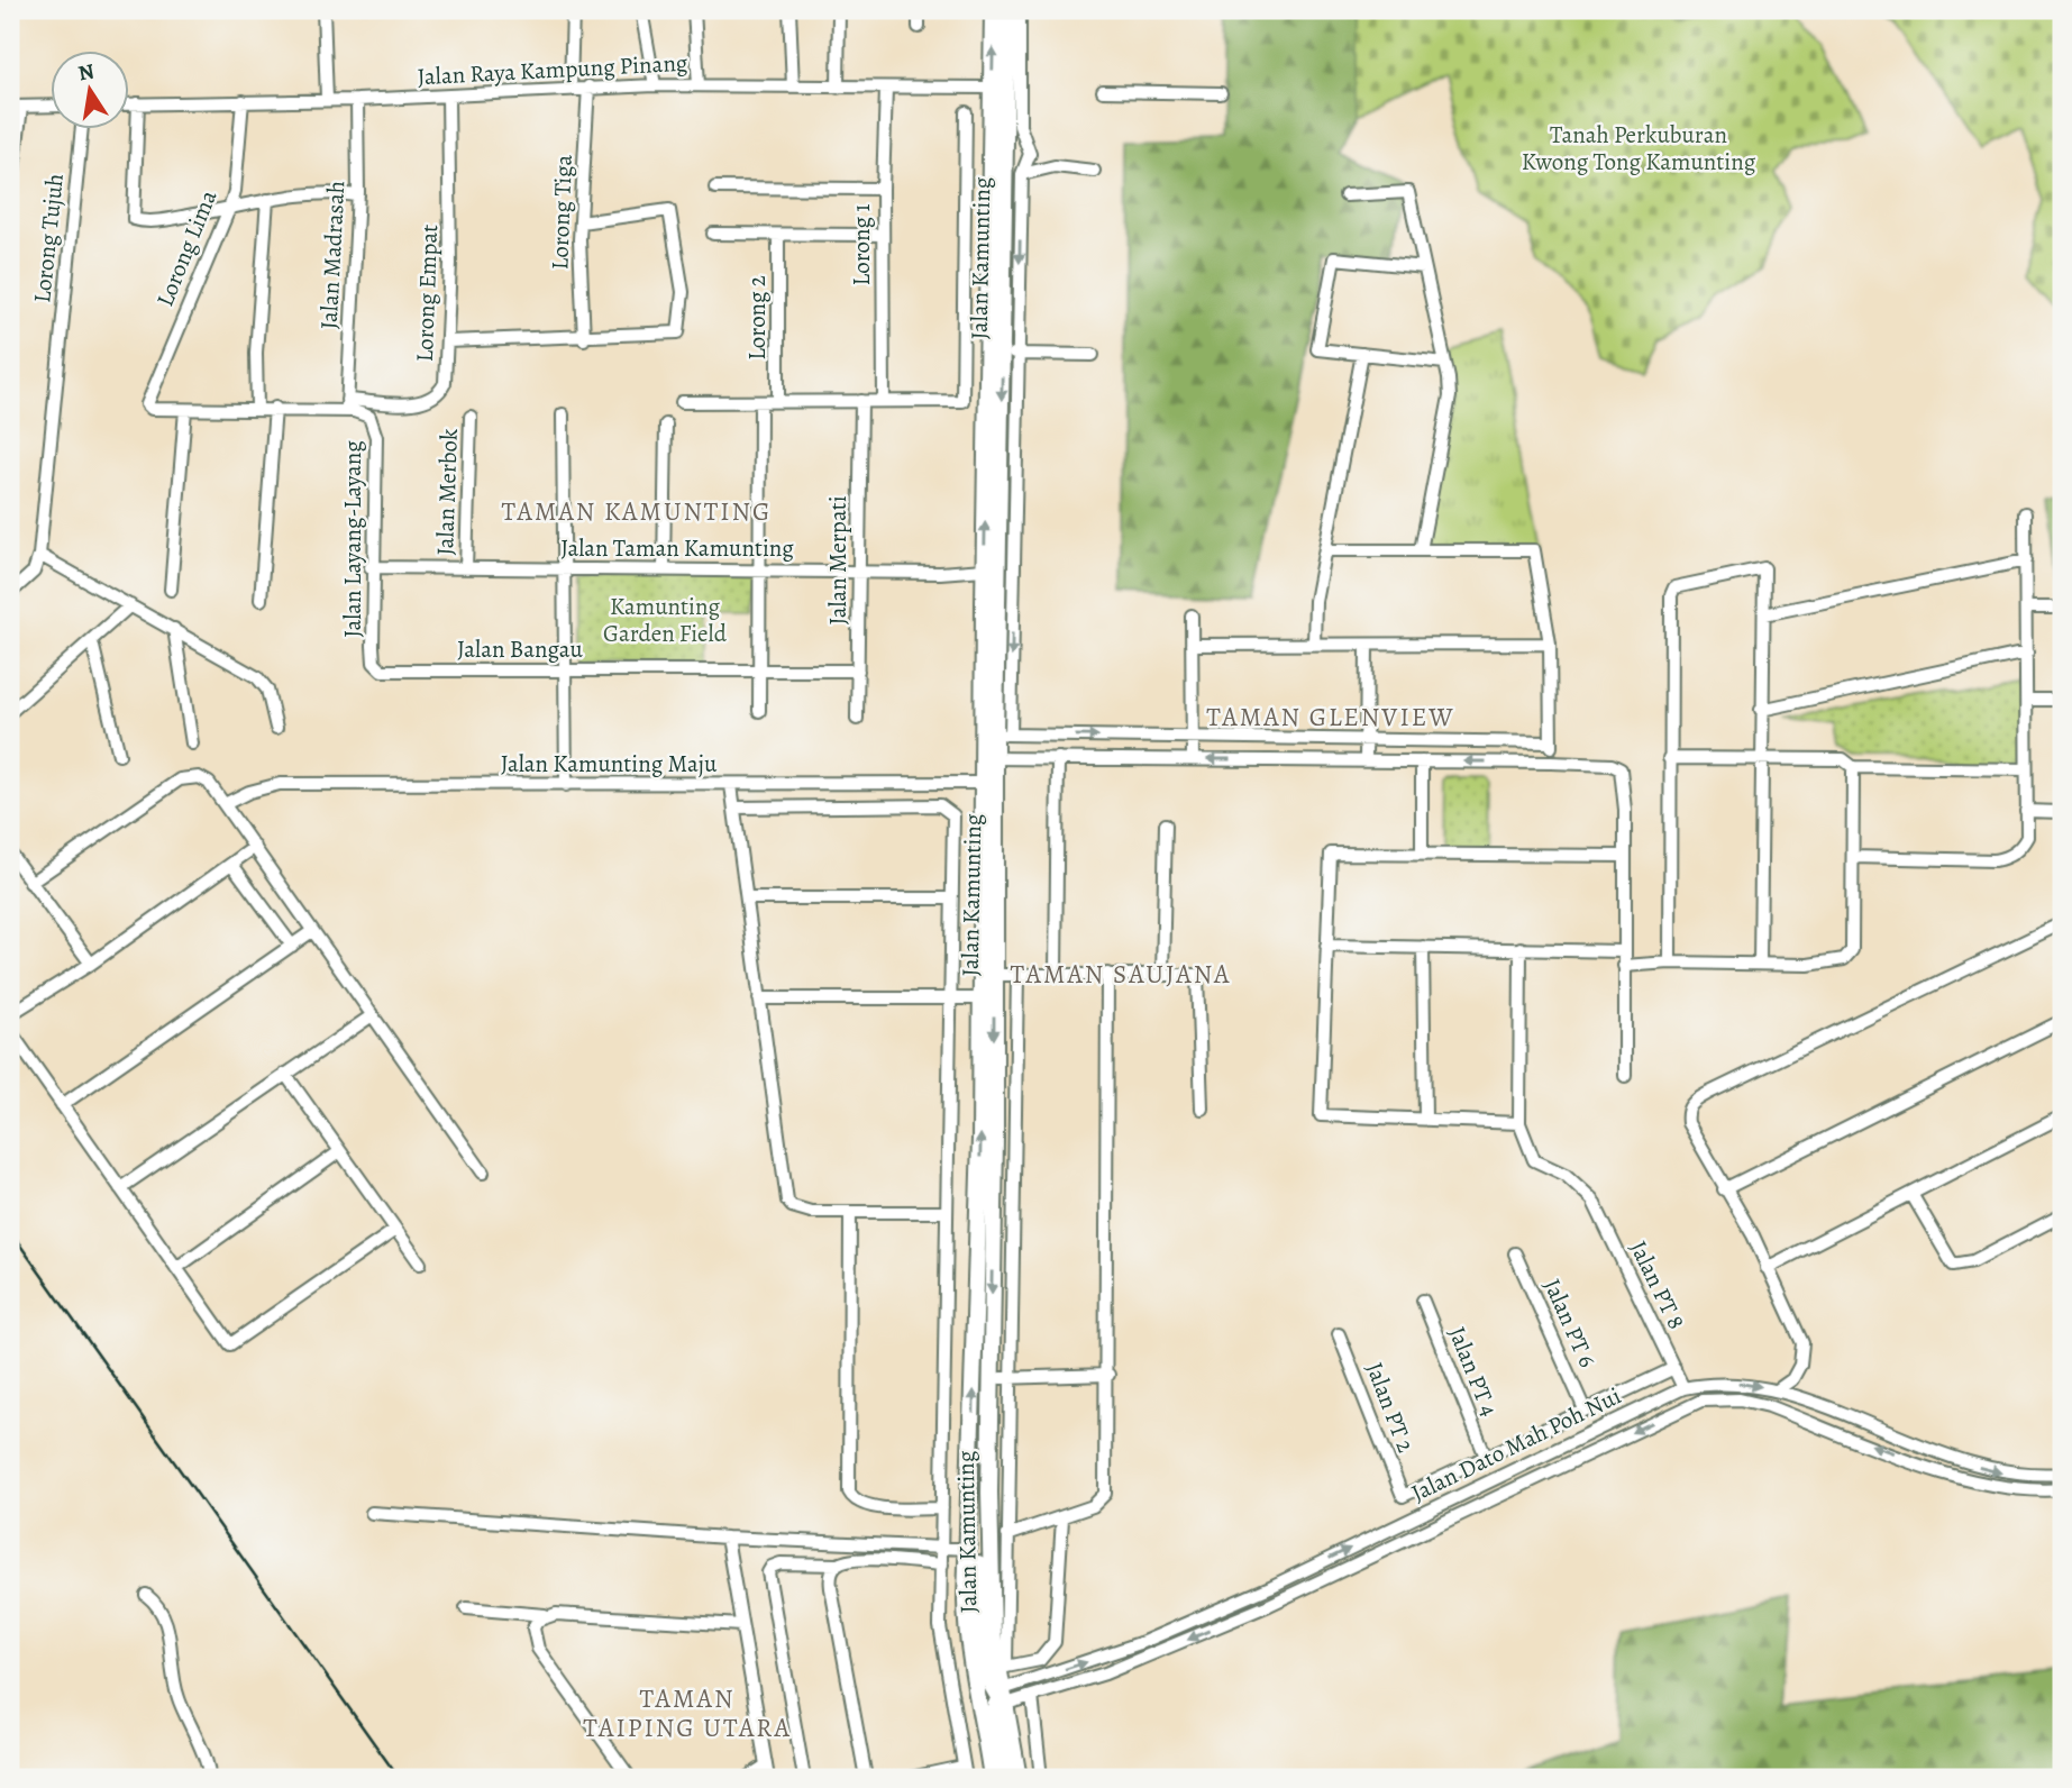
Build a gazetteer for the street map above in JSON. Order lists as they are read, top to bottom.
{
  "streets": {
    "main road": ["Jalan Kamunting"],
    "street": [
      "Jalan Raya Kampung Pinang",
      "Lorong Tiga",
      "Lorong Tujuh",
      "Lorong 1",
      "Lorong Lima",
      "Jalan Madrasah",
      "Lorong Empat",
      "Lorong 2",
      "Jalan Merbok",
      "Jalan Layang-Layang",
      "Jalan Taman Kamunting",
      "Jalan Merpati",
      "Jalan Bangau",
      "Jalan Kamunting Maju",
      "Jalan PT 8",
      "Jalan PT 6",
      "Jalan PT 4",
      "Jalan PT 2",
      "Jalan Dato Mah Poh Nui"
    ]
  },
  "crossings": [
    ["Jalan Raya Kampung Pinang", "Lorong Tiga"],
    ["Jalan Raya Kampung Pinang", "Lorong 1"],
    ["Jalan Raya Kampung Pinang", "Lorong Lima"],
    ["Jalan Raya Kampung Pinang", "Jalan Madrasah"],
    ["Jalan Raya Kampung Pinang", "Jalan Kamunting"],
    ["Jalan Raya Kampung Pinang", "Lorong Empat"],
    ["Jalan Madrasah", "Lorong Empat"],
    ["Jalan Madrasah", "Jalan Layang-Layang"],
    ["Jalan Kamunting", "Jalan Taman Kamunting"],
    ["Jalan Kamunting", "Jalan Kamunting Maju"],
    ["Jalan Kamunting", "Jalan Dato Mah Poh Nui"],
    ["Lorong Empat", "Jalan Layang-Layang"],
    ["Jalan Merbok", "Jalan Taman Kamunting"],
    ["Jalan Layang-Layang", "Jalan Taman Kamunting"],
    ["Jalan Layang-Layang", "Jalan Bangau"],
    ["Jalan Taman Kamunting", "Jalan Merpati"],
    ["Jalan Merpati", "Jalan Bangau"],
    ["Jalan PT 8", "Jalan Dato Mah Poh Nui"],
    ["Jalan PT 4", "Jalan PT 2"]
  ],
  "districts": [
    "TAMAN KAMUNTING",
    "TAMAN GLENVIEW",
    "TAMAN SAUJANA",
    "TAMAN TAIPING UTARA"
  ],
  "parks": ["Tanah Perkuburan Kwong Tong Kamunting", "Kamunting Garden Field"],
  "north": "top"
}
